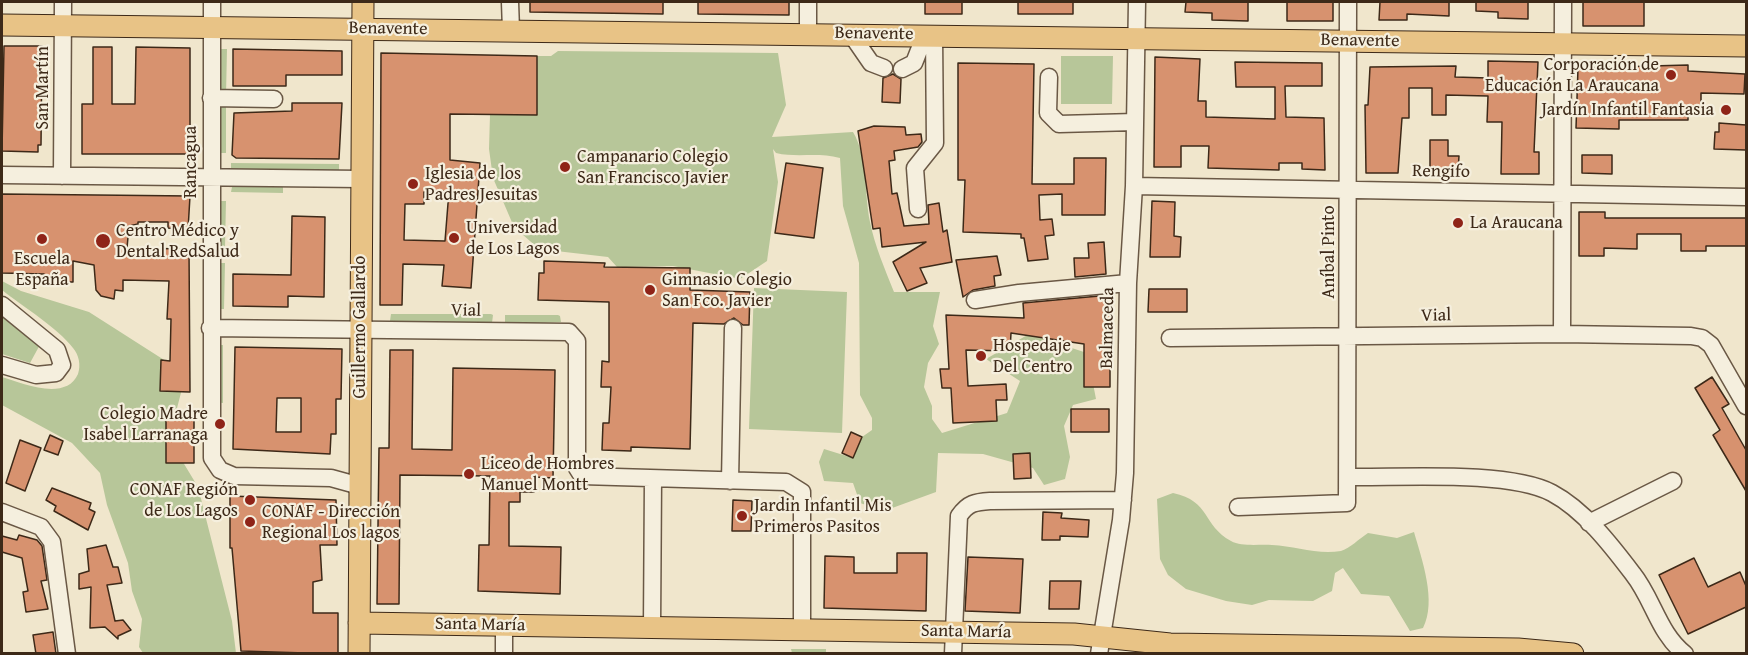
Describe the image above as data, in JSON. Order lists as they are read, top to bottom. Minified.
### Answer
{"streets":{"main road":["Benavente","Guillermo Gallardo","Santa María"],"street":["San Martín","Rancagua","Rengifo","Aníbal Pinto","Vial","Balmaceda"]},"crossings":[["Benavente","San Martín"],["Benavente","Rancagua"],["Benavente","Aníbal Pinto"],["Benavente","Guillermo Gallardo"],["Benavente","Balmaceda"],["Rancagua","Vial"],["Rancagua","Guillermo Gallardo"],["Rengifo","Aníbal Pinto"],["Rengifo","Balmaceda"],["Aníbal Pinto","Vial"],["Vial","Guillermo Gallardo"],["Guillermo Gallardo","Santa María"],["Balmaceda","Santa María"]],"places":["Corporación de Educación La Araucana","Jardín Infantil Fantasia","Campanario Colegio San Francisco Javier","Iglesia de los Padres Jesuitas","La Araucana","Universidad de Los Lagos","Escuela España","Centro Médico y Dental RedSalud","Gimnasio Colegio San Fco. Javier","Hospedaje Del Centro","Colegio Madre Isabel Larranaga","Liceo de Hombres Manuel Montt","CONAF Región de Los Lagos","Jardin Infantil Mis Primeros Pasitos","CONAF - Dirección Regional Los lagos"]}
